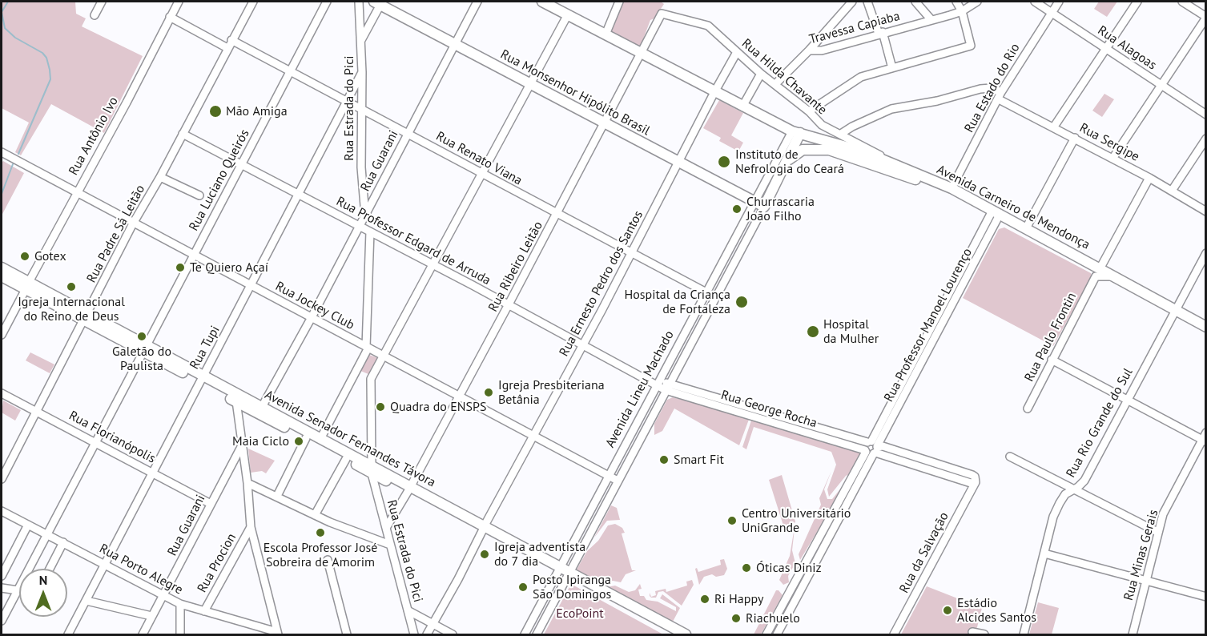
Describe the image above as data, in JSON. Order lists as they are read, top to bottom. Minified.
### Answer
{"streets":{"main road":["Rua Monsenhor Hipólito Brasil","Avenida Carneiro de Mendonça","Avenida Lineu Machado","Avenida Senador Fernandes Távora"],"street":["Travessa Capiaba","Rua Alagoas","Rua Hilda Chavante","Rua Estado do Rio","Rua Estrada do Pici","Rua Antônio Ivo","Rua Sergipe","Rua Renato Viana","Rua Guarani","Rua Luciano Queirós","Rua Padre Sá Leitão","Rua Professor Edgard de Arruda","Rua Ribeiro Leitão","Rua Ernesto Pedro dos Santos","Rua Jockey Club","Rua Professor Manoel Lourenço","Rua Paulo Frontin","Rua Tupi","Rua George Rocha","Rua Rio Grande do Sul","Rua Florianópolis","Rua da Salvação","Rua Minas Gerais","Rua Procion","Rua Porto Alegre"]},"crossings":[["Travessa Capiaba","Rua Hilda Chavante"],["Rua Alagoas","Rua Estado do Rio"],["Rua Hilda Chavante","Rua Sergipe"],["Rua Hilda Chavante","Avenida Carneiro de Mendonça"],["Rua Hilda Chavante","Rua Ribeiro Leitão"],["Rua Hilda Chavante","Rua Ernesto Pedro dos Santos"],["Rua Estado do Rio","Rua Sergipe"],["Rua Estado do Rio","Avenida Carneiro de Mendonça"],["Rua Monsenhor Hipólito Brasil","Rua Estrada do Pici"],["Rua Monsenhor Hipólito Brasil","Rua Guarani"],["Rua Monsenhor Hipólito Brasil","Rua Ribeiro Leitão"],["Rua Monsenhor Hipólito Brasil","Rua Ernesto Pedro dos Santos"],["Rua Monsenhor Hipólito Brasil","Avenida Lineu Machado"],["Rua Estrada do Pici","Rua Renato Viana"],["Rua Estrada do Pici","Rua Guarani"],["Rua Estrada do Pici","Avenida Carneiro de Mendonça"],["Rua Estrada do Pici","Rua Professor Edgard de Arruda"],["Rua Estrada do Pici","Rua Ribeiro Leitão"],["Rua Estrada do Pici","Rua Jockey Club"],["Rua Estrada do Pici","Rua Tupi"],["Rua Estrada do Pici","Avenida Senador Fernandes Távora"],["Rua Antônio Ivo","Rua Jockey Club"],["Rua Antônio Ivo","Avenida Senador Fernandes Távora"],["Rua Sergipe","Rua Paulo Frontin"],["Rua Renato Viana","Rua Guarani"],["Rua Renato Viana","Rua Luciano Queirós"],["Rua Renato Viana","Rua Padre Sá Leitão"],["Rua Renato Viana","Rua Ribeiro Leitão"],["Rua Renato Viana","Rua Ernesto Pedro dos Santos"],["Rua Renato Viana","Rua Tupi"],["Rua Renato Viana","Avenida Lineu Machado"],["Rua Guarani","Rua Professor Edgard de Arruda"],["Rua Guarani","Rua Jockey Club"],["Rua Guarani","Rua Florianópolis"],["Rua Guarani","Avenida Senador Fernandes Távora"],["Rua Guarani","Rua Porto Alegre"],["Rua Luciano Queirós","Rua Professor Edgard de Arruda"],["Rua Luciano Queirós","Rua Jockey Club"],["Rua Luciano Queirós","Rua Florianópolis"],["Rua Luciano Queirós","Avenida Senador Fernandes Távora"],["Rua Luciano Queirós","Rua Porto Alegre"],["Avenida Carneiro de Mendonça","Rua Ribeiro Leitão"],["Avenida Carneiro de Mendonça","Rua Ernesto Pedro dos Santos"],["Avenida Carneiro de Mendonça","Rua Professor Manoel Lourenço"],["Avenida Carneiro de Mendonça","Rua Paulo Frontin"],["Avenida Carneiro de Mendonça","Avenida Lineu Machado"],["Avenida Carneiro de Mendonça","Rua Rio Grande do Sul"],["Rua Padre Sá Leitão","Rua Professor Edgard de Arruda"],["Rua Padre Sá Leitão","Rua Jockey Club"],["Rua Padre Sá Leitão","Rua Florianópolis"],["Rua Padre Sá Leitão","Avenida Senador Fernandes Távora"],["Rua Professor Edgard de Arruda","Rua Ribeiro Leitão"],["Rua Professor Edgard de Arruda","Rua Ernesto Pedro dos Santos"],["Rua Professor Edgard de Arruda","Rua Tupi"],["Rua Professor Edgard de Arruda","Avenida Lineu Machado"],["Rua Professor Edgard de Arruda","Rua George Rocha"],["Rua Ribeiro Leitão","Rua Jockey Club"],["Rua Ribeiro Leitão","Avenida Senador Fernandes Távora"],["Rua Ernesto Pedro dos Santos","Rua Jockey Club"],["Rua Ernesto Pedro dos Santos","Avenida Senador Fernandes Távora"],["Rua Jockey Club","Rua Tupi"],["Rua Jockey Club","Avenida Lineu Machado"],["Rua Professor Manoel Lourenço","Rua George Rocha"],["Rua Tupi","Rua Florianópolis"],["Rua Tupi","Avenida Senador Fernandes Távora"],["Rua Tupi","Rua Porto Alegre"],["Avenida Lineu Machado","Rua George Rocha"],["Avenida Lineu Machado","Avenida Senador Fernandes Távora"],["Rua George Rocha","Rua da Salvação"],["Rua Procion","Rua Porto Alegre"]],"parks":["EcoPoint"],"places":["Mão Amiga","Instituto de Nefrologia do Ceará","Churrascaria João Filho","Gotex","Te Quiero Açaí","Igreja Internacional do Reino de Deus","Hospital da Criança de Fortaleza","Hospital da Mulher","Galetão do Paulista","Igreja Presbiteriana Betânia","Quadra do ENSPS","Maia Ciclo","Smart Fit","Centro Universitário UniGrande","Escola Professor José Sobreira de Amorim","Igreja adventista do 7 dia","Óticas Diniz","Posto Ipiranga São Domingos","Ri Happy","Estádio Alcides Santos","Riachuelo"],"north":"top"}
